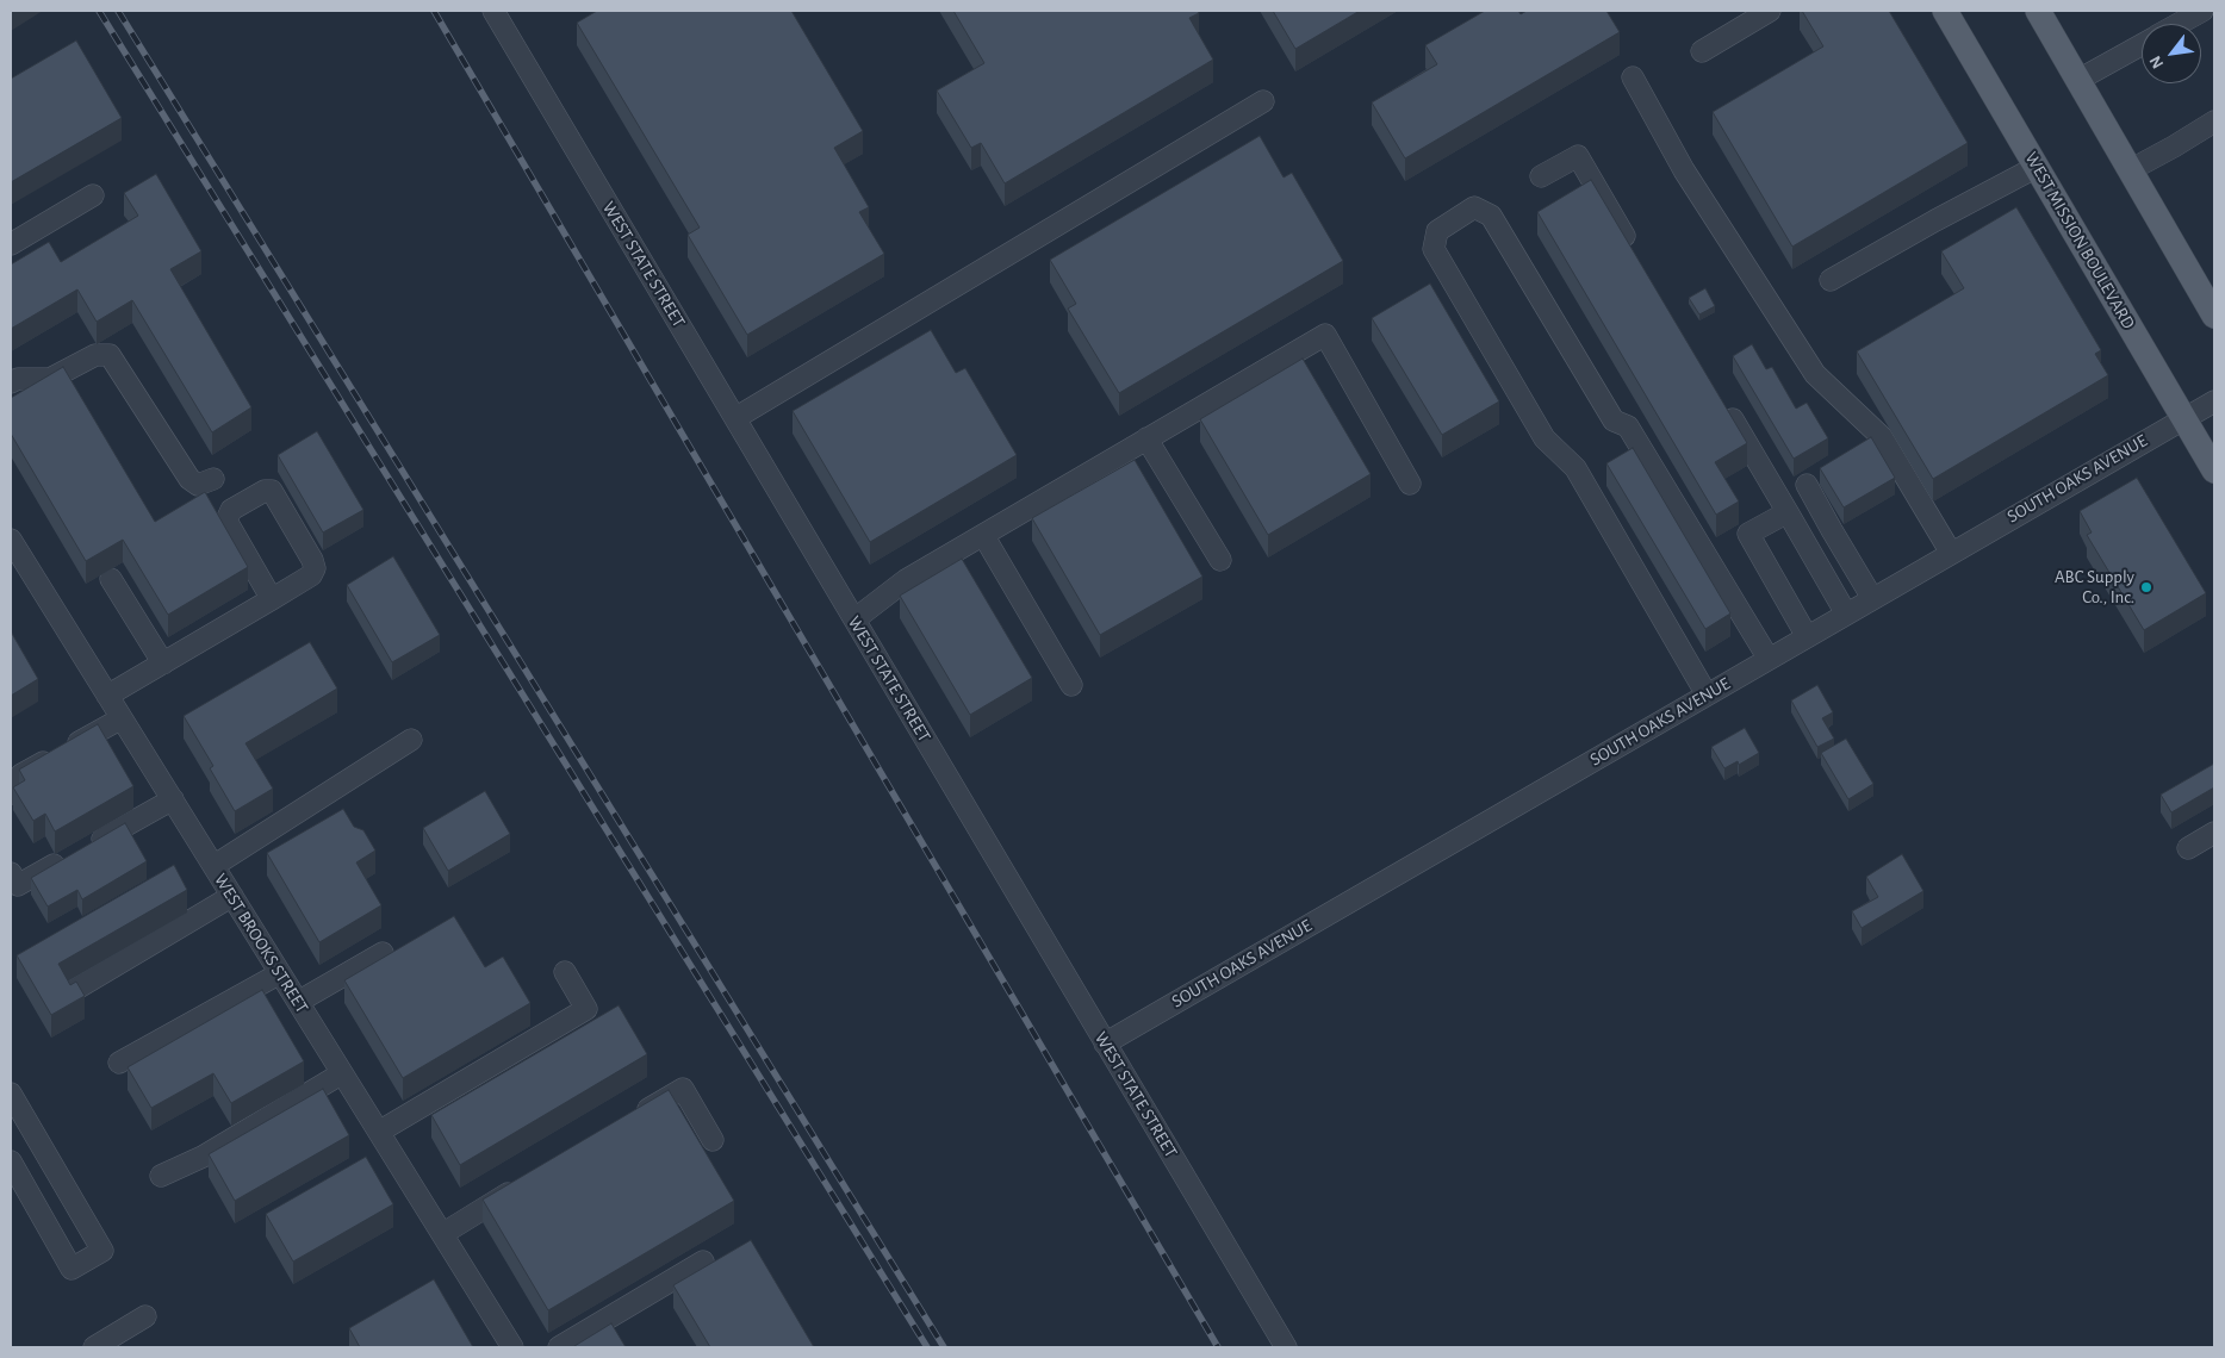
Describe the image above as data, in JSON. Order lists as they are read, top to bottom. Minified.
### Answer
{"streets":{"main road":["WEST MISSION BOULEVARD"],"street":["WEST STATE STREET","SOUTH OAKS AVENUE","WEST BROOKS STREET"]},"crossings":[["WEST MISSION BOULEVARD","SOUTH OAKS AVENUE"],["WEST STATE STREET","SOUTH OAKS AVENUE"]],"places":["ABC Supply Co., Inc."],"north":"bottom left"}
